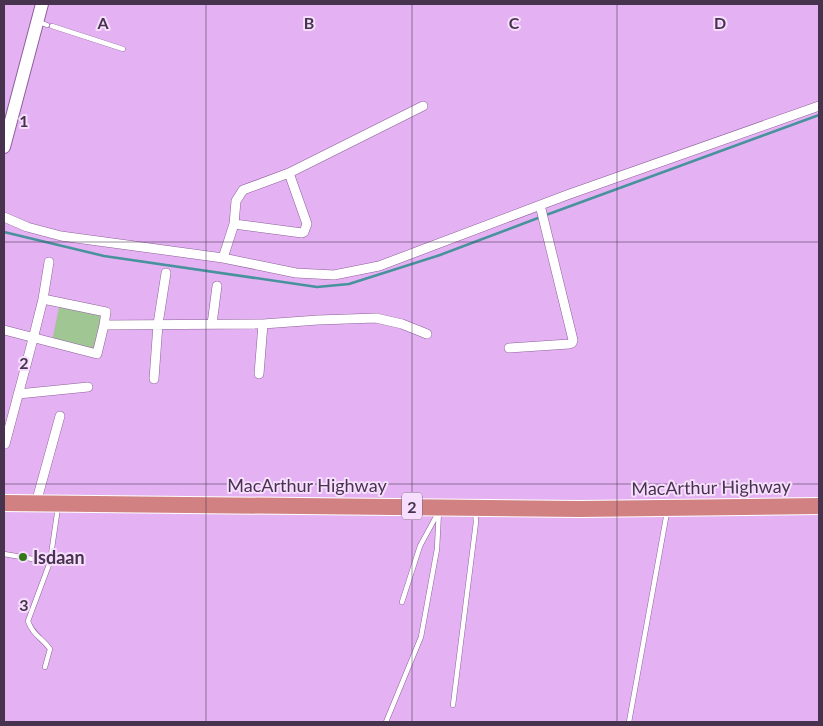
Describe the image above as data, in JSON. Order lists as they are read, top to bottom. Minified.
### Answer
{"streets":{"highway":["MacArthur Highway","2"]},"places":["Isdaan"],"grid":{"columns":["A","B","C","D"],"rows":["1","2","3"]}}
